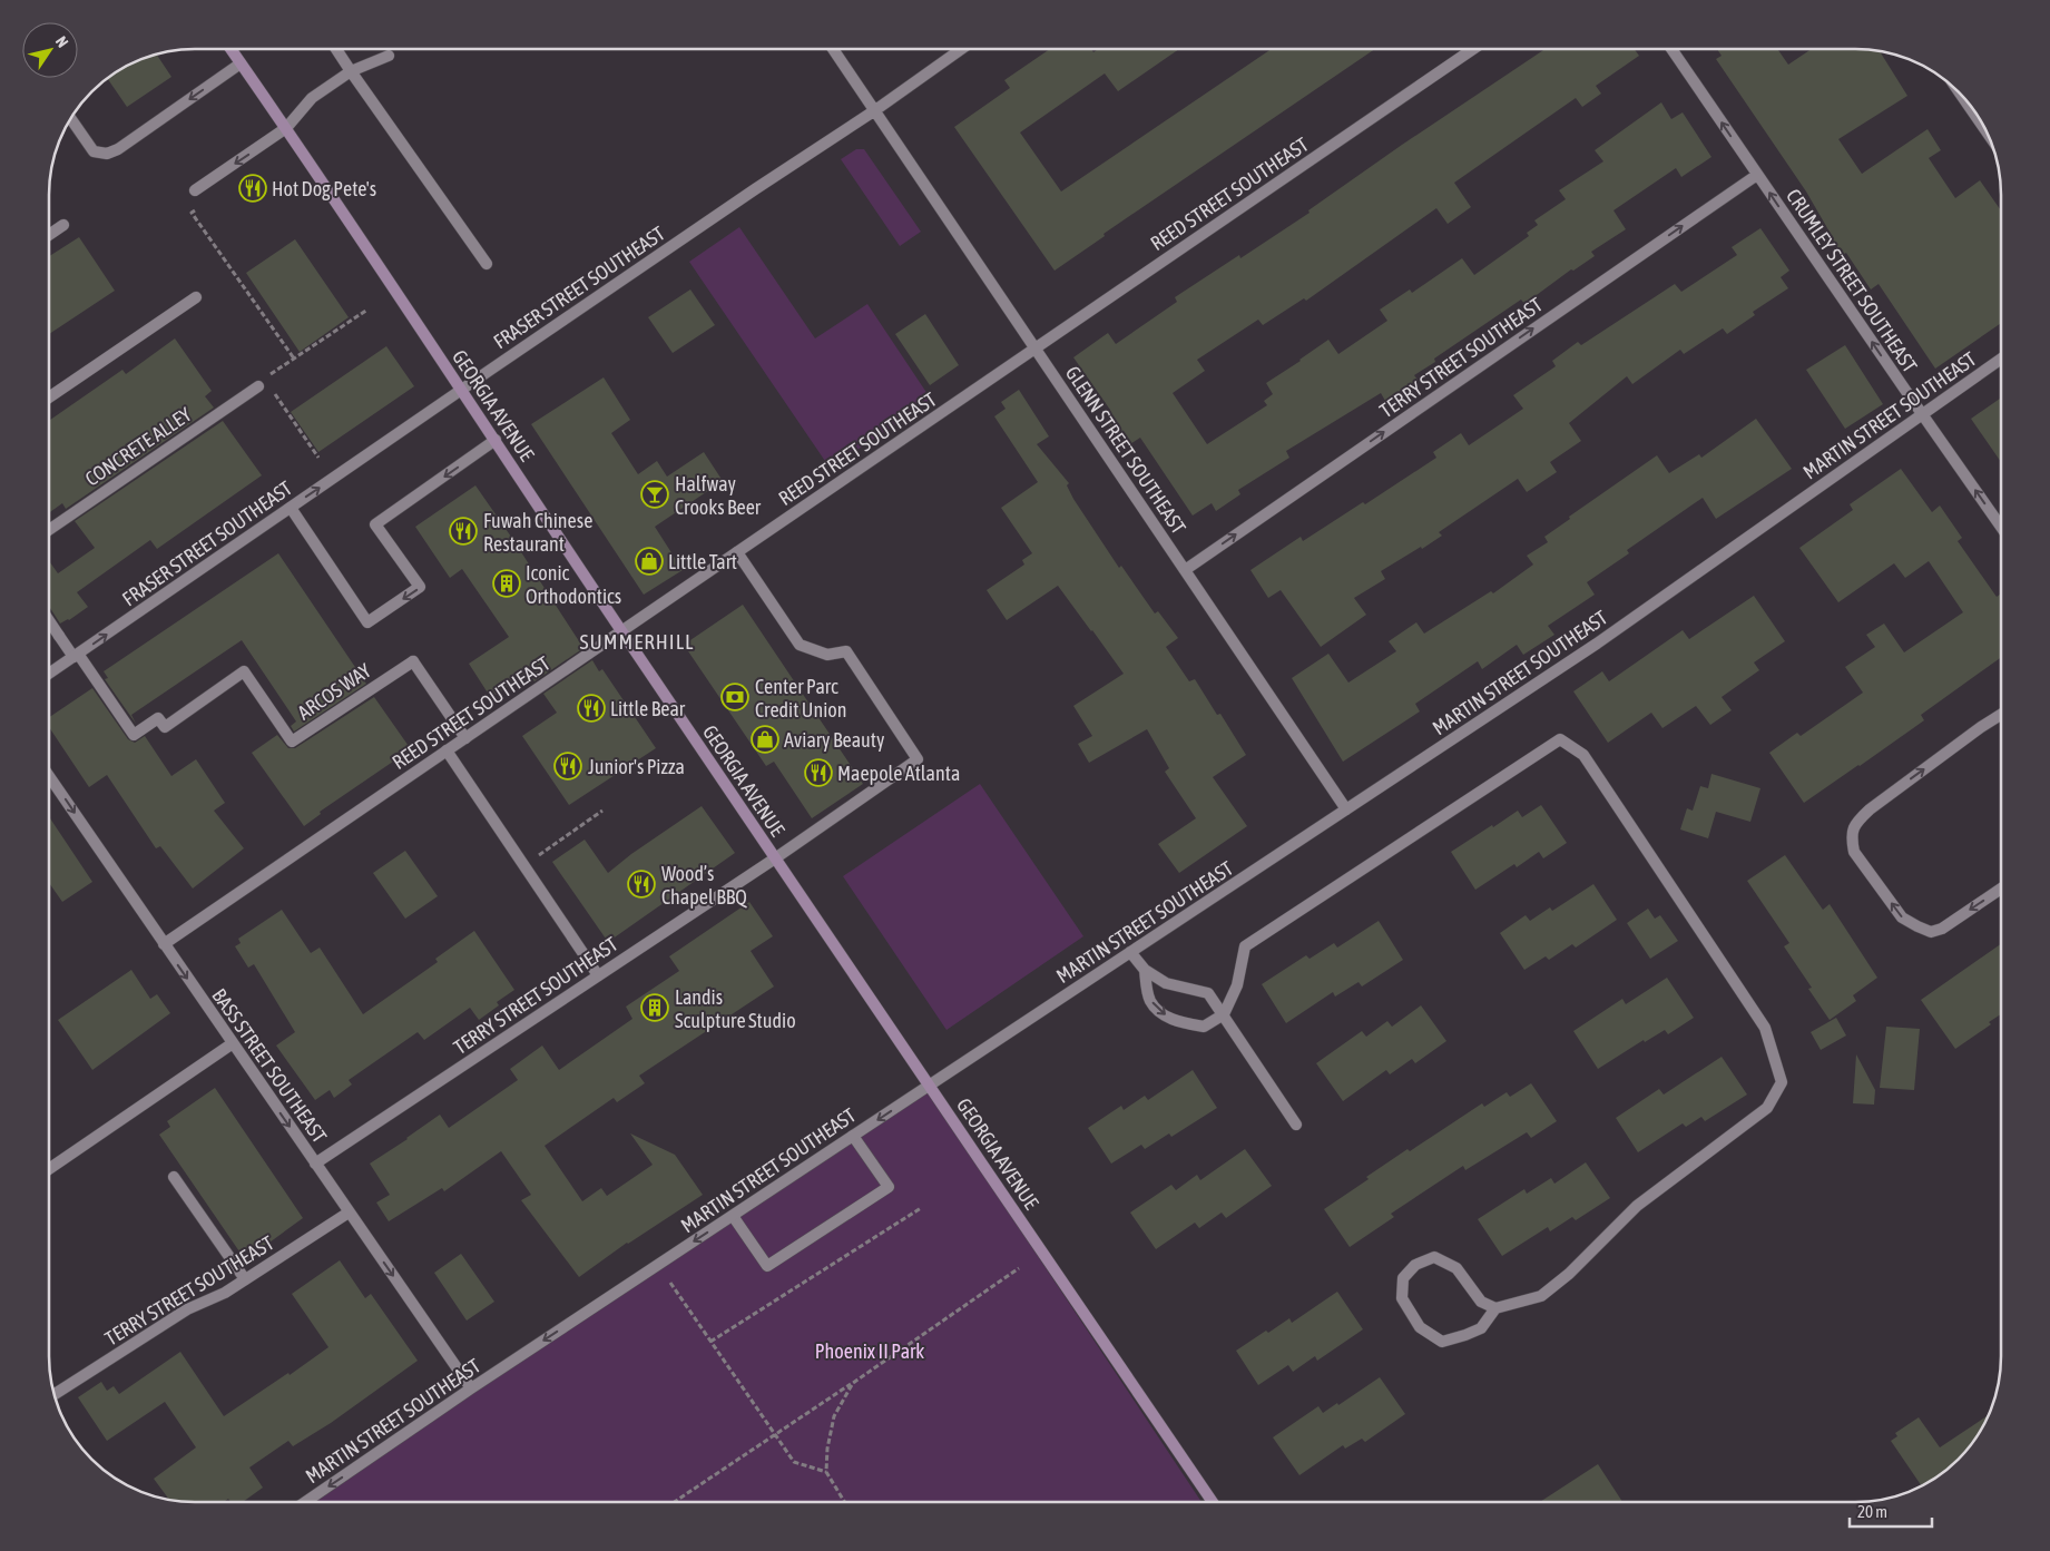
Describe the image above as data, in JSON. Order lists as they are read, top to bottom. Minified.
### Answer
{"streets":{"main road":["GEORGIA AVENUE"],"street":["REED STREET SOUTHEAST","CRUMLEY STREET SOUTHEAST","FRASER STREET SOUTHEAST","TERRY STREET SOUTHEAST","MARTIN STREET SOUTHEAST","CONCRETE ALLEY","GLENN STREET SOUTHEAST","ARCOS WAY","BASS STREET SOUTHEAST"]},"crossings":[["REED STREET SOUTHEAST","TERRY STREET SOUTHEAST"],["REED STREET SOUTHEAST","GEORGIA AVENUE"],["REED STREET SOUTHEAST","GLENN STREET SOUTHEAST"],["REED STREET SOUTHEAST","ARCOS WAY"],["REED STREET SOUTHEAST","BASS STREET SOUTHEAST"],["CRUMLEY STREET SOUTHEAST","TERRY STREET SOUTHEAST"],["CRUMLEY STREET SOUTHEAST","MARTIN STREET SOUTHEAST"],["FRASER STREET SOUTHEAST","GEORGIA AVENUE"],["FRASER STREET SOUTHEAST","GLENN STREET SOUTHEAST"],["FRASER STREET SOUTHEAST","ARCOS WAY"],["TERRY STREET SOUTHEAST","GEORGIA AVENUE"],["TERRY STREET SOUTHEAST","GLENN STREET SOUTHEAST"],["TERRY STREET SOUTHEAST","BASS STREET SOUTHEAST"],["GEORGIA AVENUE","MARTIN STREET SOUTHEAST"],["MARTIN STREET SOUTHEAST","GLENN STREET SOUTHEAST"],["MARTIN STREET SOUTHEAST","BASS STREET SOUTHEAST"]],"one_way":["CRUMLEY STREET SOUTHEAST","FRASER STREET SOUTHEAST","BASS STREET SOUTHEAST"],"districts":["SUMMERHILL"],"parks":["Phoenix II Park"],"places":{"restaurant":["Hot Dog Pete's","Fuwah Chinese Restaurant","Little Bear","Junior's Pizza","Maepole Atlanta","Wood’s Chapel BBQ"],"bar":["Halfway Crooks Beer"],"shop":["Little Tart","Aviary Beauty"],"building":["Iconic Orthodontics","Landis Sculpture Studio"],"bank":["Center Parc Credit Union"]},"scale_bar":"20 m","north":"top right"}
